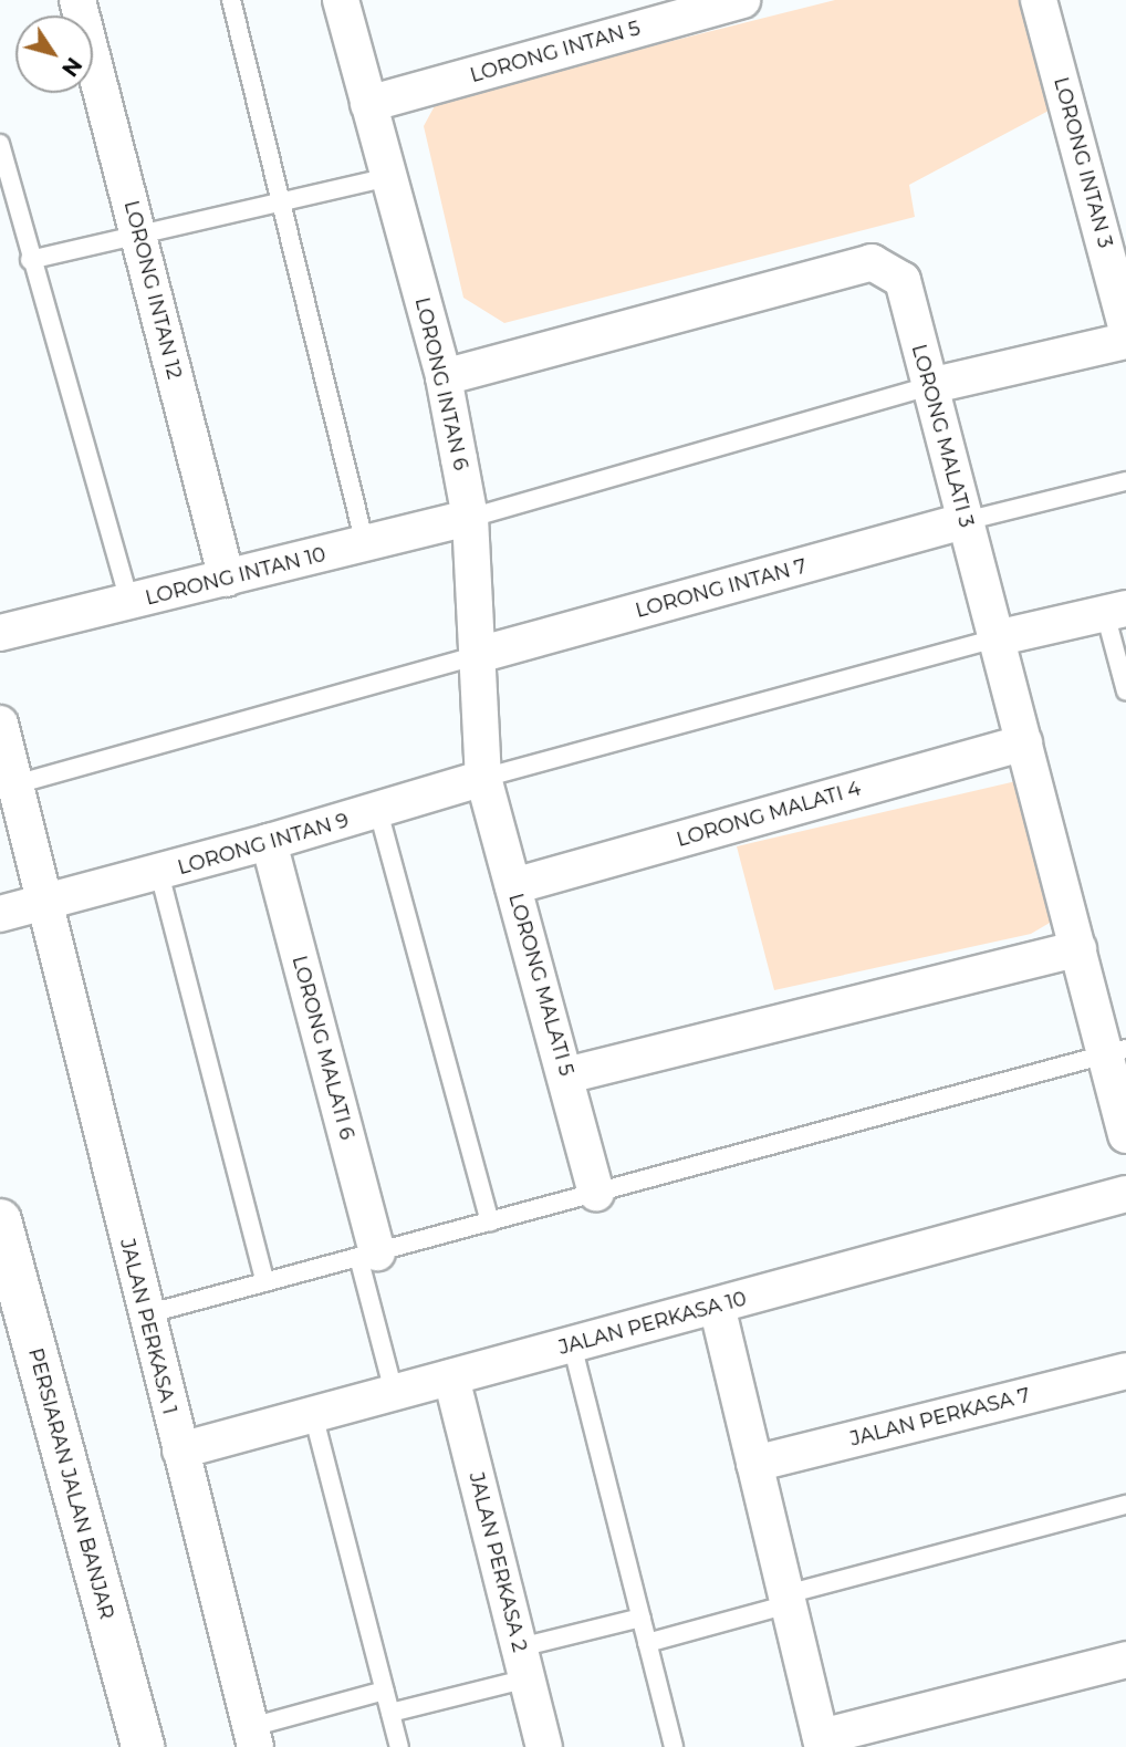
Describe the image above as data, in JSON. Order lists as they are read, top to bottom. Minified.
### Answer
{"streets":{"street":["LORONG INTAN 5","LORONG INTAN 3","LORONG INTAN 12","LORONG INTAN 6","LORONG MALATI 3","LORONG INTAN 10","LORONG INTAN 7","LORONG MALATI 4","LORONG INTAN 9","LORONG MALATI 5","LORONG MALATI 6","JALAN PERKASA 10","JALAN PERKASA 1","JALAN PERKASA 7","PERSIARAN JALAN BANJAR","JALAN PERKASA 2"]},"crossings":[["LORONG INTAN 5","LORONG INTAN 6"],["LORONG INTAN 12","LORONG INTAN 10"],["LORONG INTAN 6","LORONG MALATI 3"],["LORONG INTAN 6","LORONG INTAN 10"],["LORONG INTAN 6","LORONG INTAN 7"],["LORONG INTAN 6","LORONG INTAN 9"],["LORONG INTAN 6","LORONG MALATI 5"],["LORONG MALATI 3","LORONG INTAN 7"],["LORONG MALATI 3","LORONG MALATI 4"],["LORONG MALATI 4","LORONG MALATI 5"],["LORONG INTAN 9","LORONG MALATI 5"],["LORONG INTAN 9","LORONG MALATI 6"],["LORONG INTAN 9","JALAN PERKASA 1"],["JALAN PERKASA 10","JALAN PERKASA 1"],["JALAN PERKASA 10","JALAN PERKASA 2"]],"north":"bottom right"}
